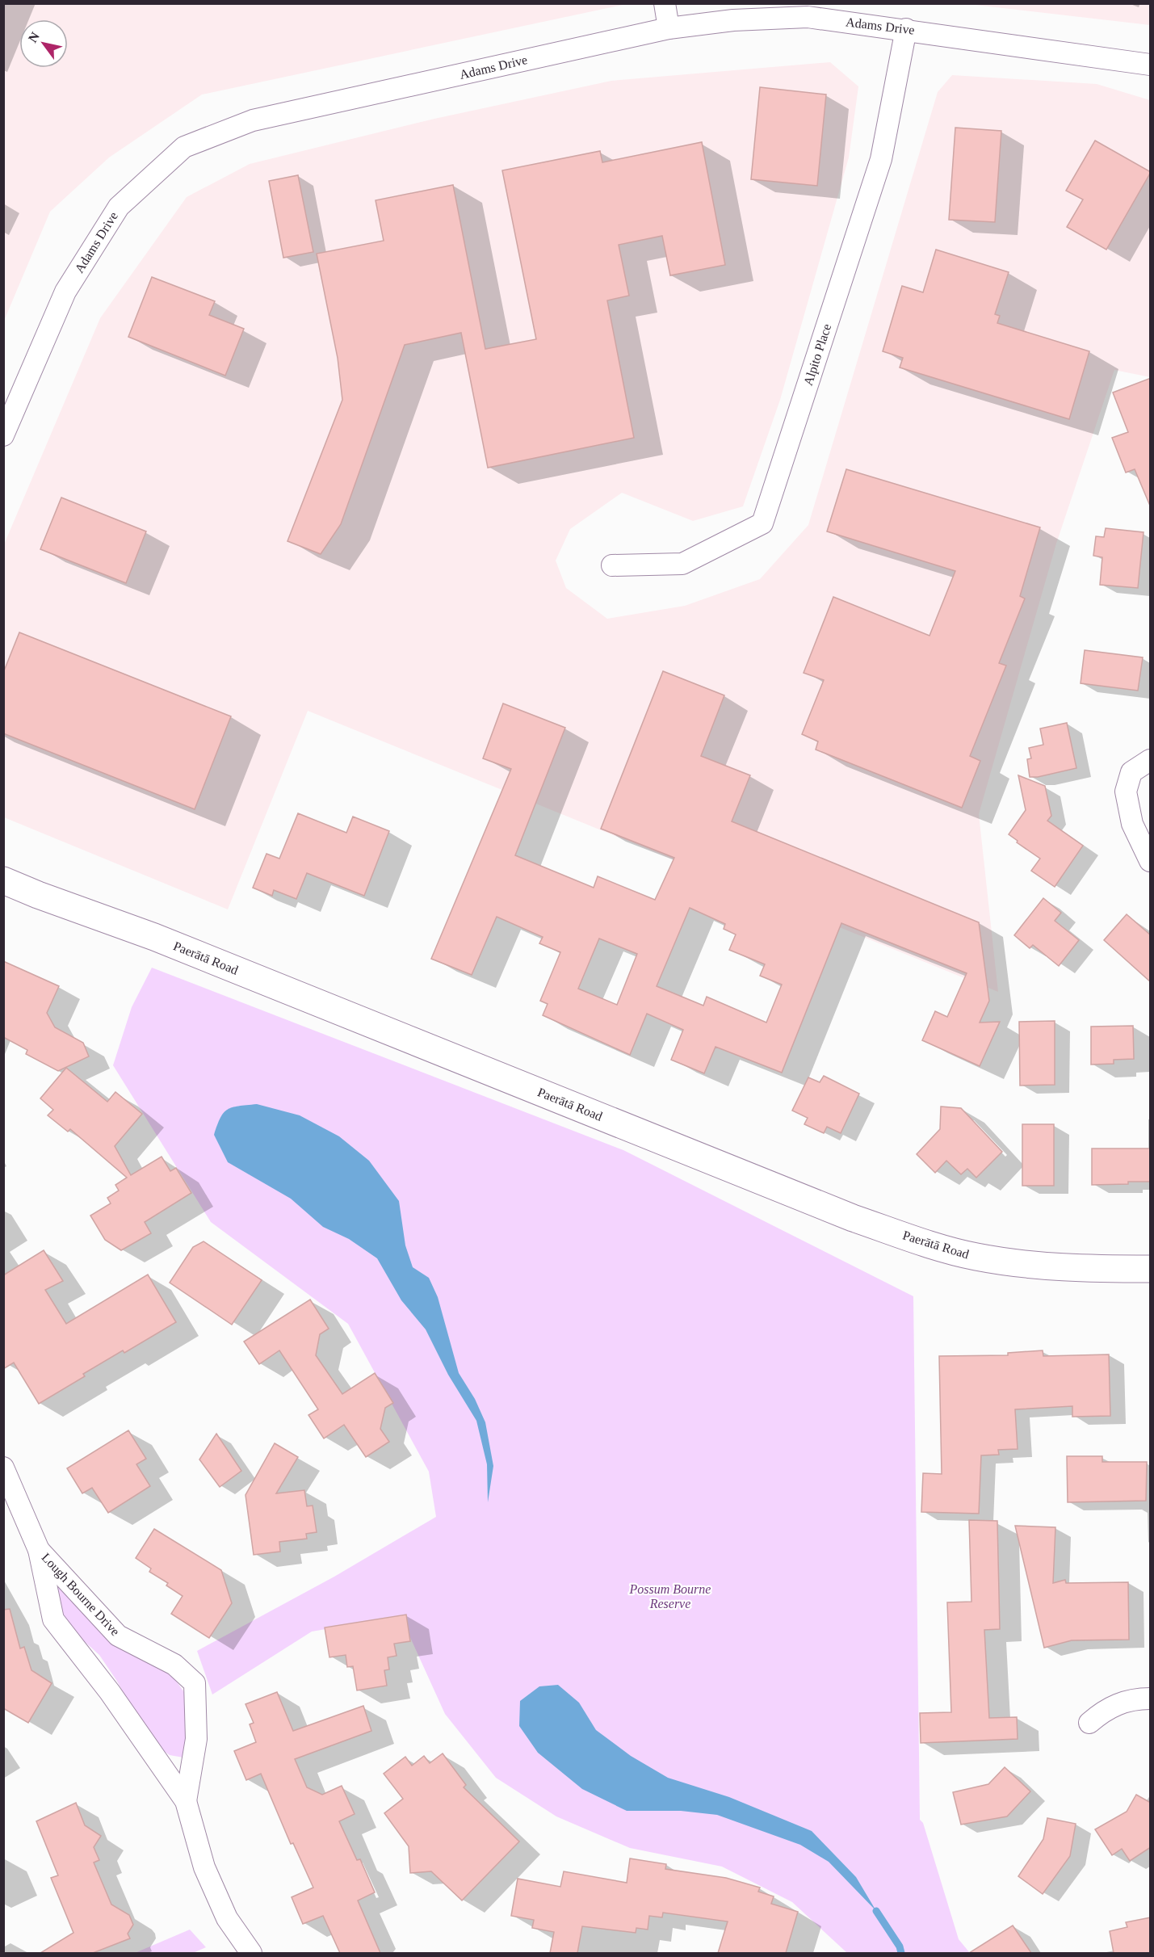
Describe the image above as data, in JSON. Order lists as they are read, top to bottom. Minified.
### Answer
{"streets":{"main road":["Paerātā Road"],"street":["Adams Drive","Alpito Place","Lough Bourne Drive"]},"crossings":[["Adams Drive","Alpito Place"]],"parks":["Possum Bourne Reserve"],"north":"top left"}
